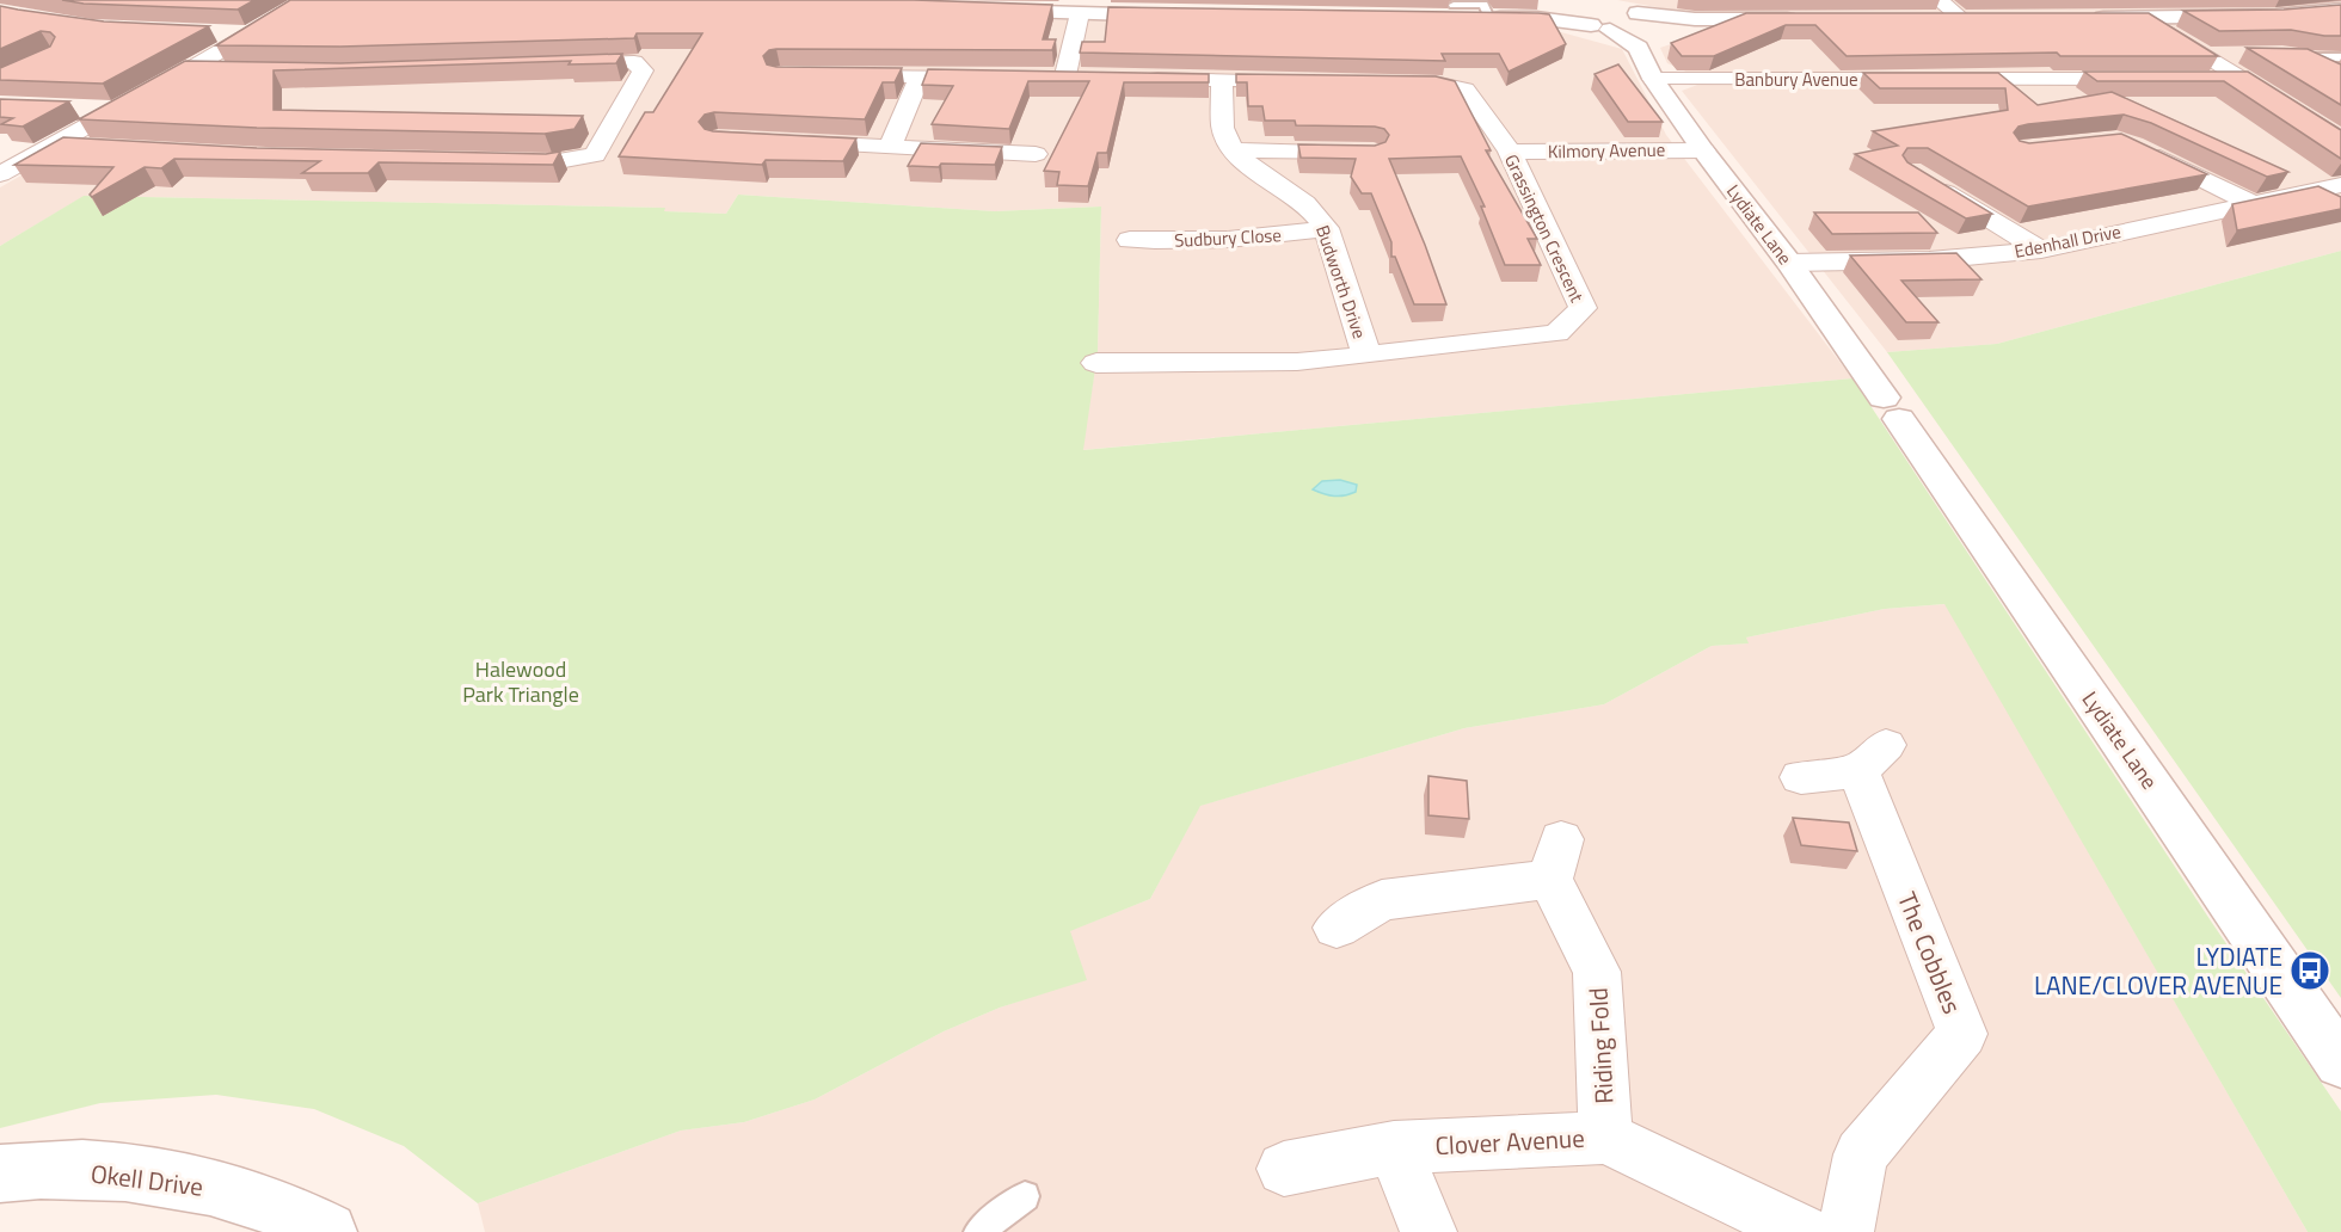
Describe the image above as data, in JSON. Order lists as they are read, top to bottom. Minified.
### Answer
{"streets":{"street":["Banbury Avenue","Kilmory Avenue","Lydiate Lane","Grassington Crescent","Sudbury Close","Edenhall Drive","Budworth Drive","The Cobbles","Riding Fold","Clover Avenue","Okell Drive"]},"crossings":[["Banbury Avenue","Lydiate Lane"],["Kilmory Avenue","Lydiate Lane"],["Kilmory Avenue","Grassington Crescent"],["Lydiate Lane","Edenhall Drive"],["Grassington Crescent","Budworth Drive"],["Sudbury Close","Budworth Drive"],["Riding Fold","Clover Avenue"]],"parks":["Halewood Park Triangle"],"places":{"bus stop":["LYDIATE LANE/CLOVER AVENUE"]}}
